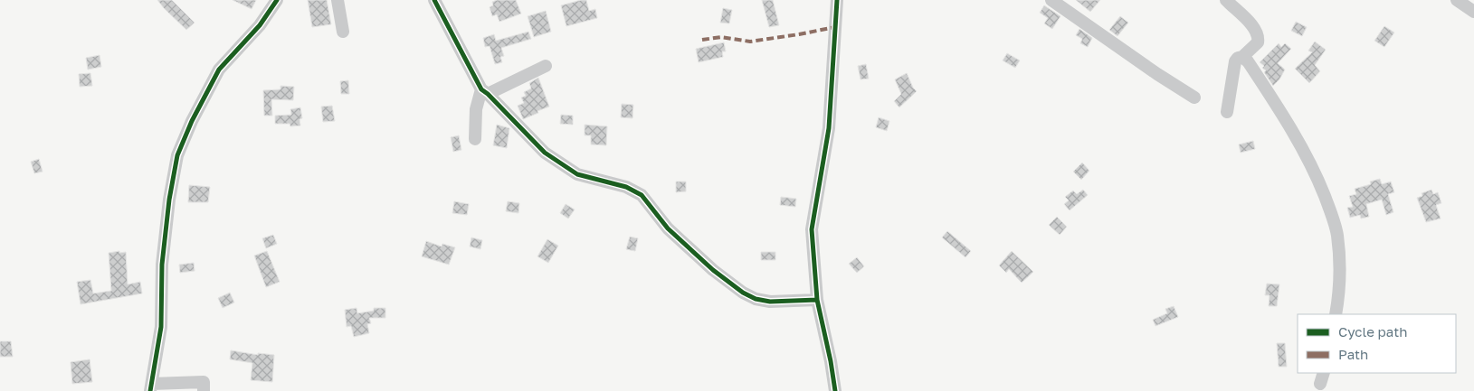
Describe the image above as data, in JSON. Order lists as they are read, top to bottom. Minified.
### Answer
{"legend":["Cycle path","Path"]}
